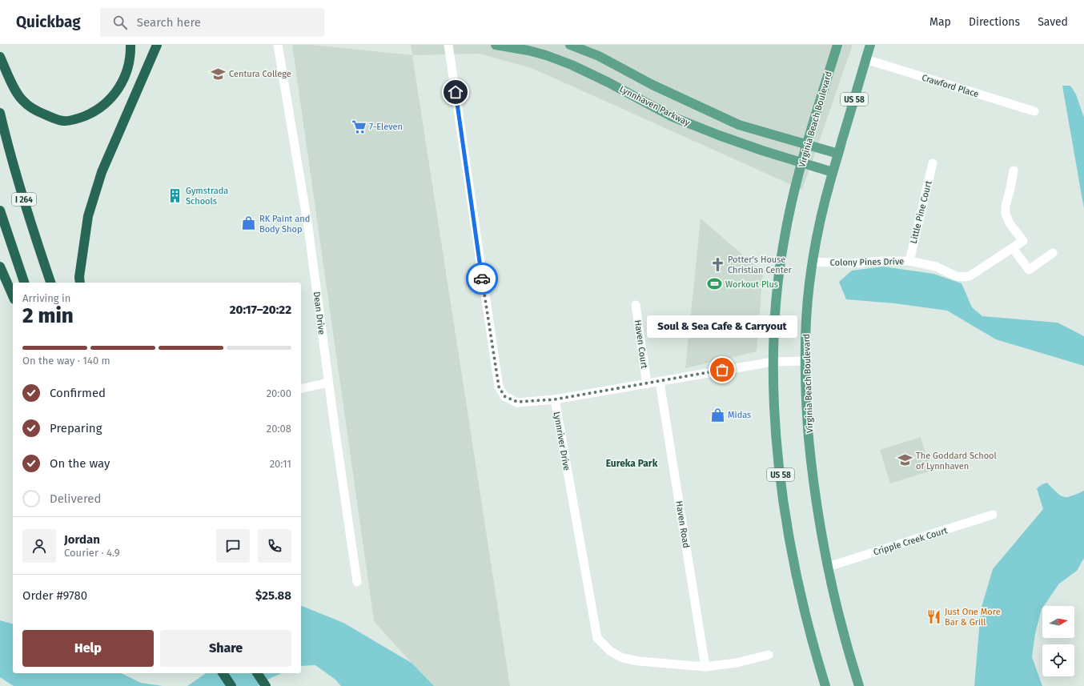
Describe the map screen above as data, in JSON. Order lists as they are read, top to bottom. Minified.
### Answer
{"streets":{"highway":["I 264"],"main road":["US 58","Lynnhaven Parkway","Virginia Beach Boulevard"],"street":["Crawford Place","Little Pine Court","Colony Pines Drive","Dean Drive","Haven Court","Lynnriver Drive","Haven Road","Cripple Creek Court"]},"crossings":[["Crawford Place","Virginia Beach Boulevard"],["Lynnhaven Parkway","Virginia Beach Boulevard"],["Virginia Beach Boulevard","Colony Pines Drive"],["Virginia Beach Boulevard","Cripple Creek Court"],["Little Pine Court","Colony Pines Drive"],["Lynnriver Drive","Haven Road"]],"districts":["Eureka Park"],"places":{"school or university":["Centura College","The Goddard School of Lynnhaven"],"supermarket":["7-Eleven"],"building":["Gymstrada Schools"],"shop":["RK Paint and Body Shop","Midas"],"church":["Potter's House Christian Center"],"sports":["Workout Plus"],"other":["Soul & Sea Cafe & Carryout"],"restaurant":["Just One More Bar & Grill"]},"north":"right","page":{"header":"Quickbag","search":"Search here","nav":["Map","Directions","Saved"],"heading":["2 min","Arriving in","20:17–20:22"],"panel":["Jordan","Courier · 4.9","Order #9780","$25.88"],"bubble":"Soul & Sea Cafe & Carryout","bar":"On the way · 140 m","list":[["Confirmed","20:00"],["Preparing","20:08"],["On the way","20:11"],"Delivered"],"buttons":["Help","Share"]}}
